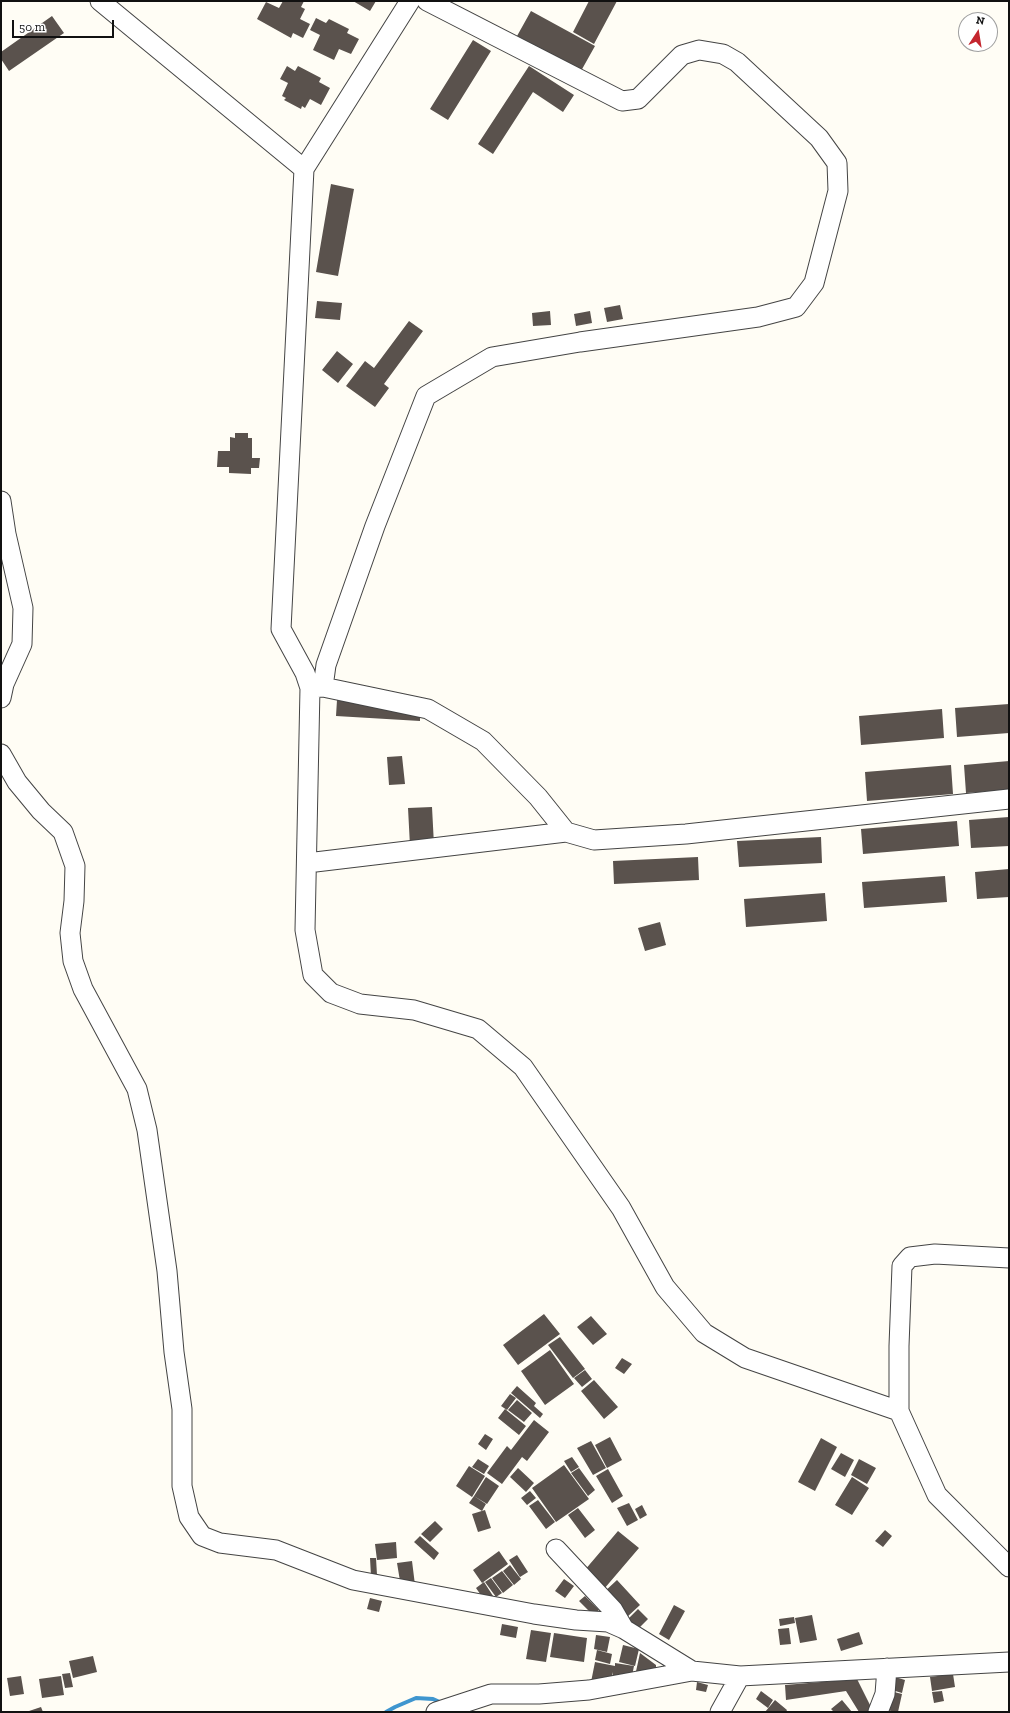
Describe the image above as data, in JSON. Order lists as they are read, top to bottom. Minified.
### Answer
{"scale_bar":"50 m","north":"top"}
